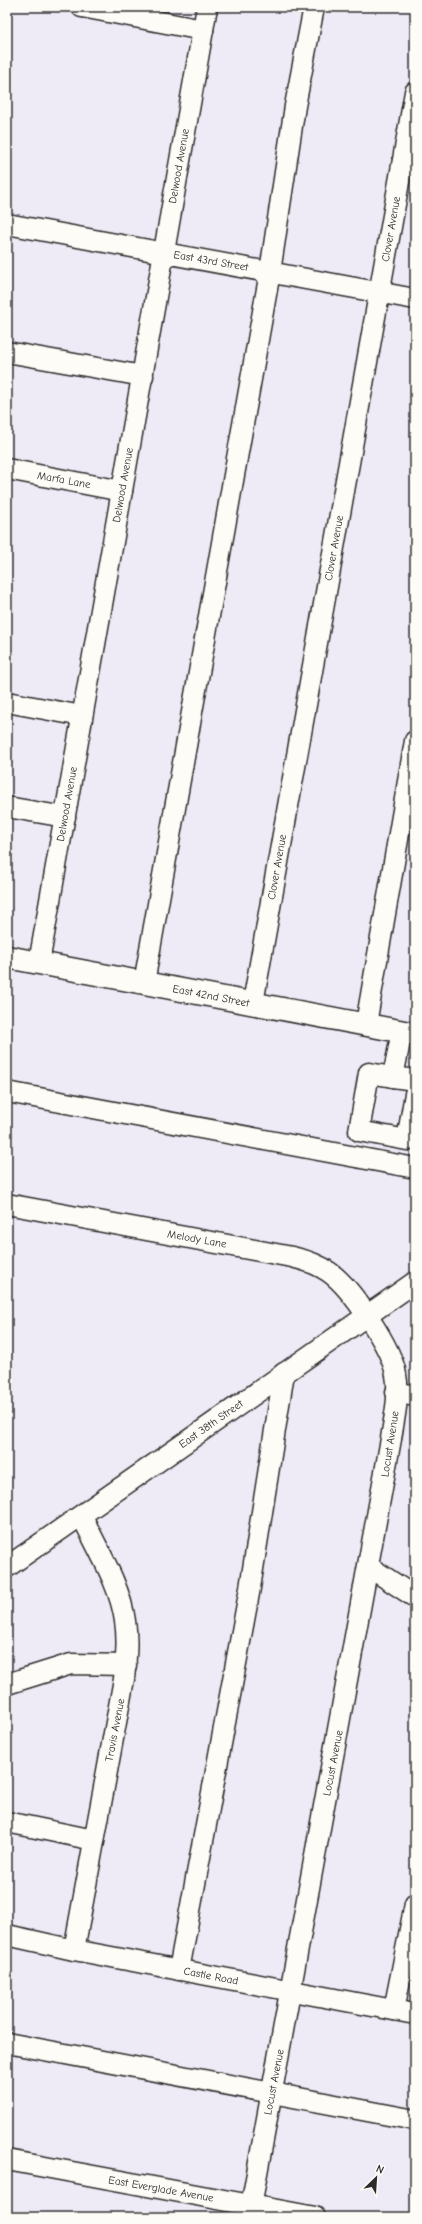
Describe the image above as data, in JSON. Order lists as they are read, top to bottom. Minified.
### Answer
{"streets":{"highway":["East 42nd Street"],"street":["Delwood Avenue","Clover Avenue","East 43rd Street","Marfa Lane","Melody Lane","East 38th Street","Locust Avenue","Travis Avenue","Castle Road","East Everglade Avenue"]},"crossings":[["Delwood Avenue","East 43rd Street"],["Delwood Avenue","Marfa Lane"],["Delwood Avenue","East 42nd Street"],["Clover Avenue","East 43rd Street"],["Clover Avenue","East 42nd Street"],["Melody Lane","East 38th Street"],["Melody Lane","Locust Avenue"],["East 38th Street","Locust Avenue"],["East 38th Street","Travis Avenue"],["Locust Avenue","Castle Road"],["Locust Avenue","East Everglade Avenue"],["Travis Avenue","Castle Road"]],"north":"top right"}
